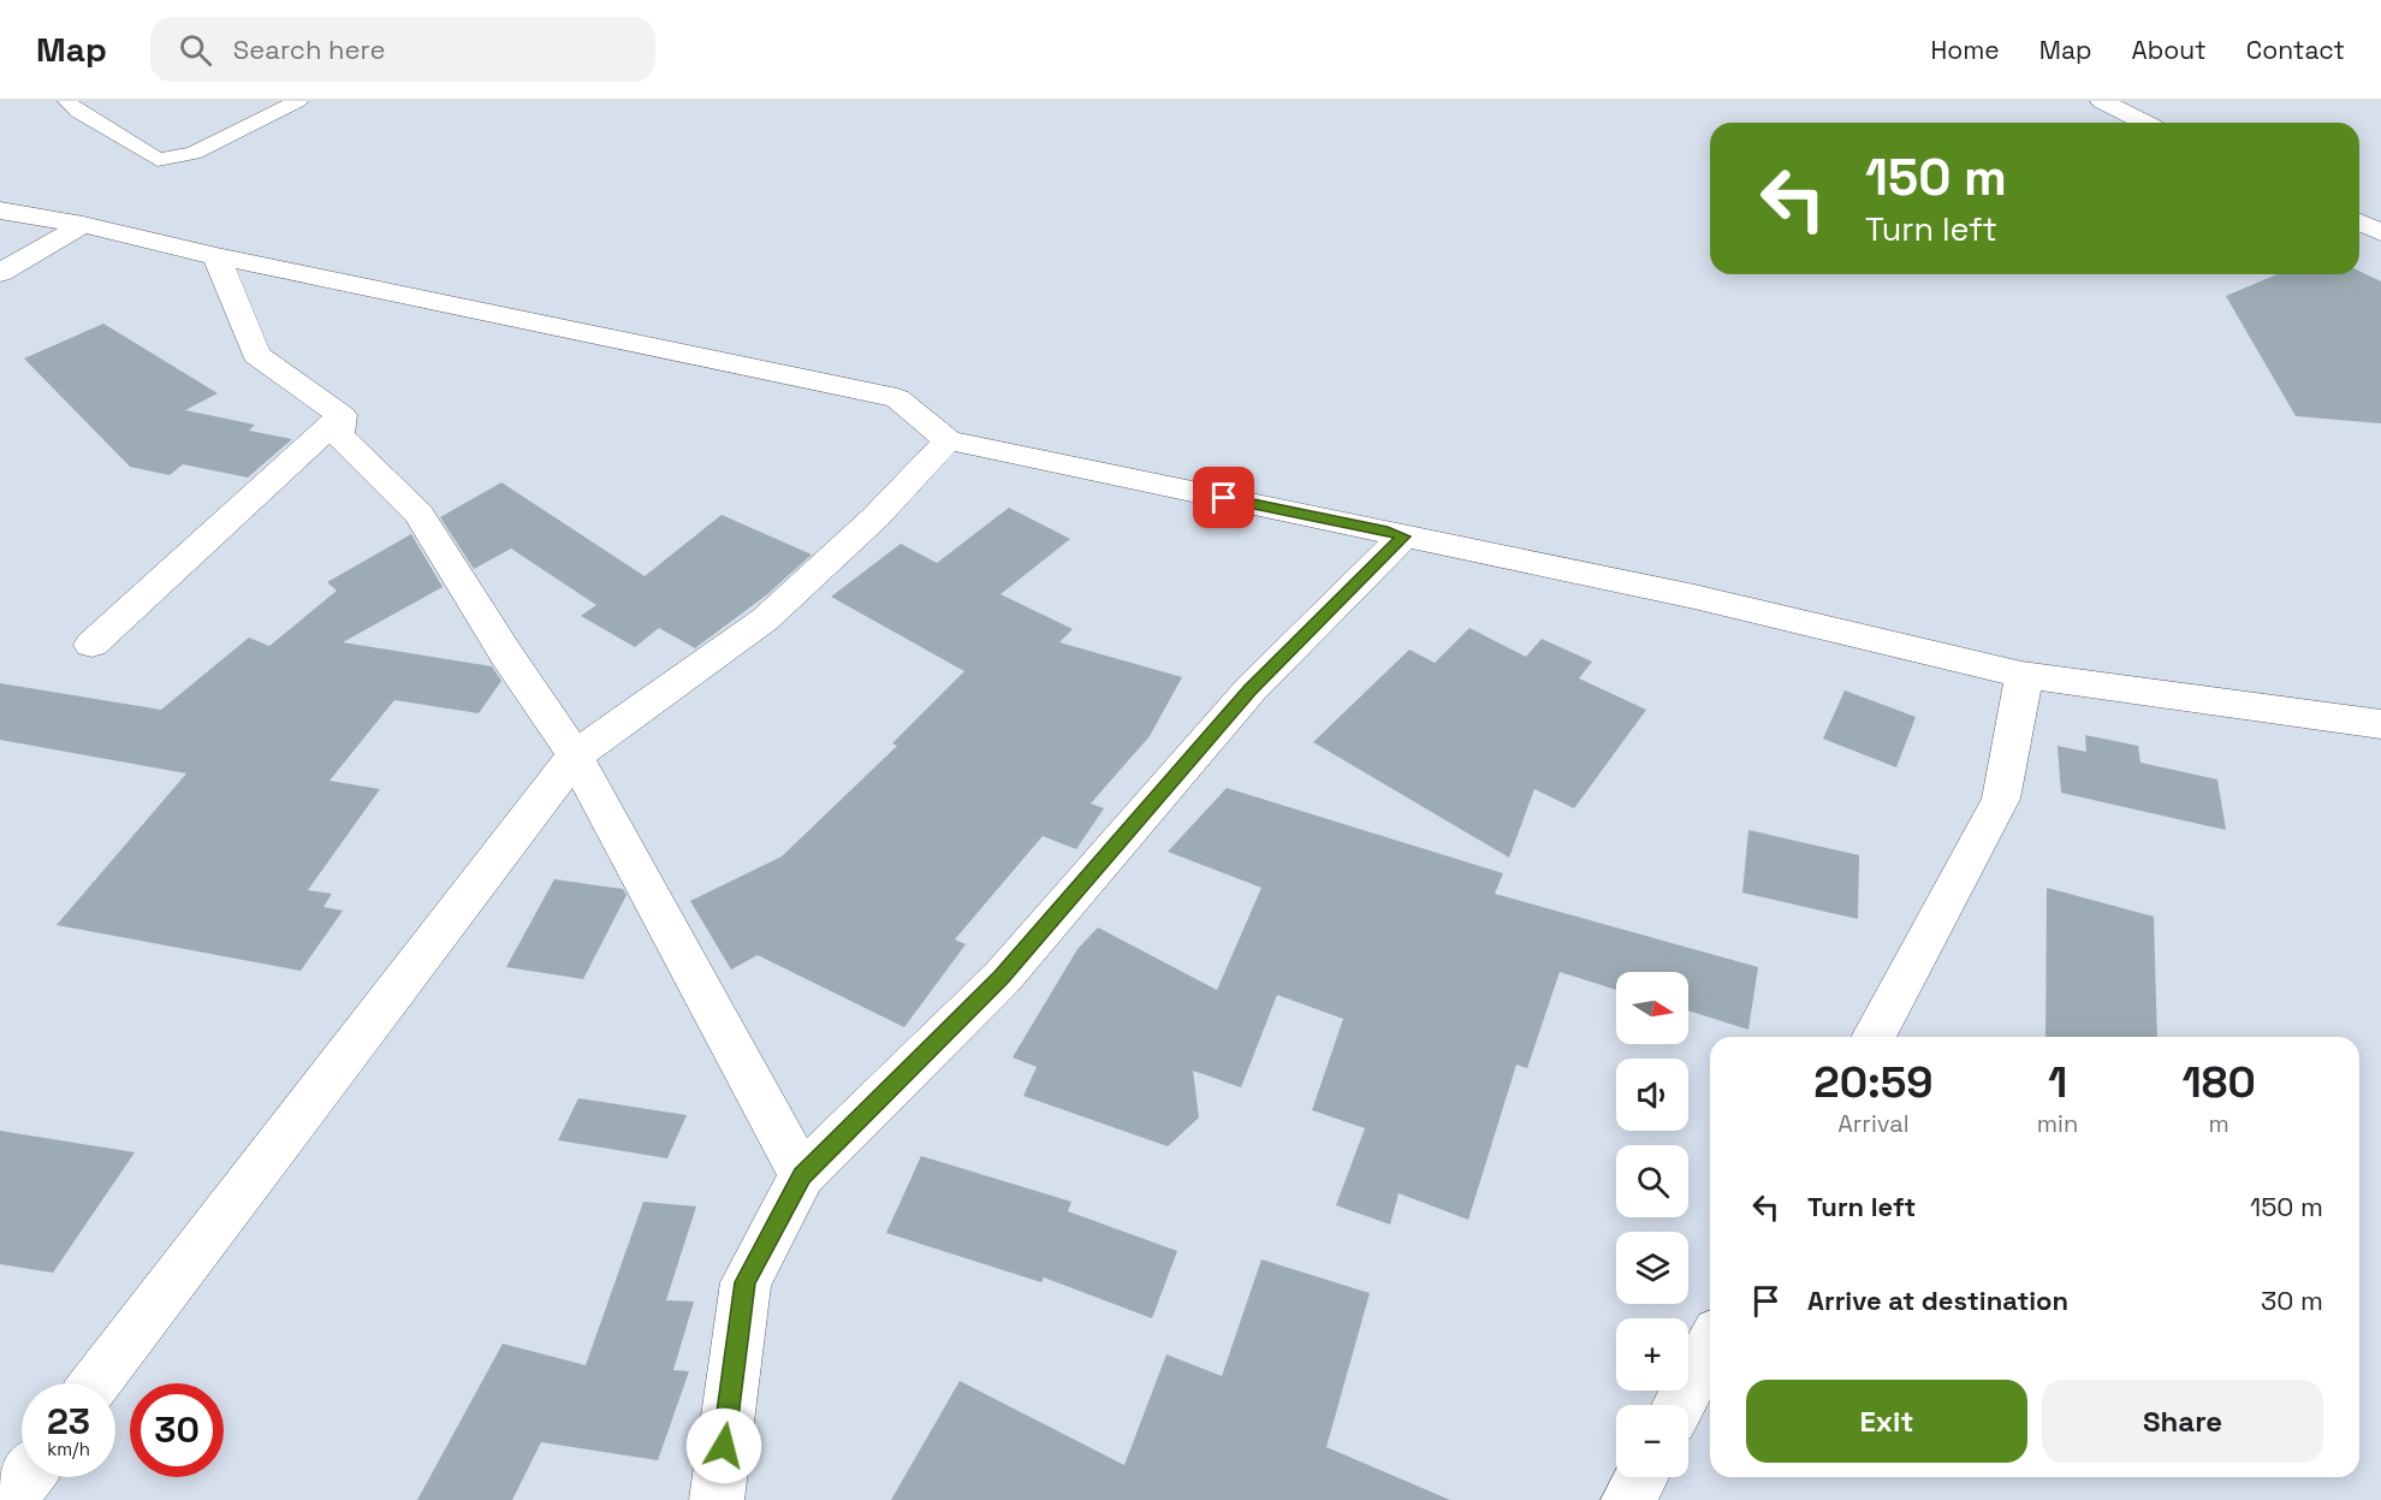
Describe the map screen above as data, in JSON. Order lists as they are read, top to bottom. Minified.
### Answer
{"north":"right","page":{"header":"Map","search":"Search here","nav":["Home","Map","About","Contact"],"turn":["150 m","Turn left"],"map_buttons":["+","−"],"eta":["20:59","Arrival","1","min","180","m"],"list":[{"name":"Turn left","value":"150 m"},{"name":"Arrive at destination","value":"30 m"}],"buttons":["Exit","Share"],"speed":"23 km/h","limit":"30"}}
